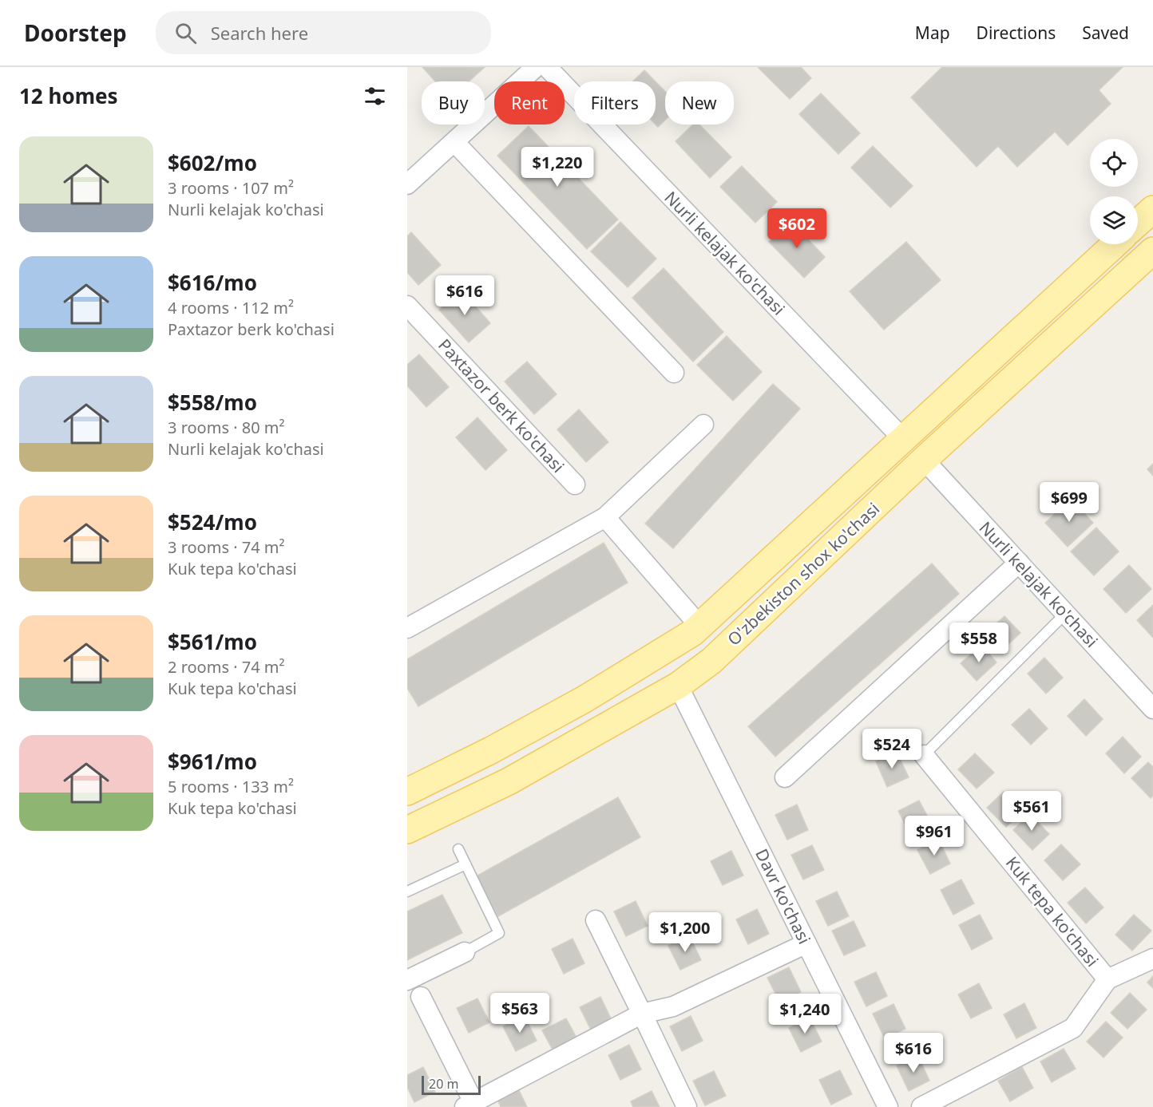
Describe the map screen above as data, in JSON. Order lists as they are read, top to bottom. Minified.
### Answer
{"streets":{"main road":["O'zbekiston shox ko'chasi"],"street":["Nurli kelajak ko'chasi","Paxtazor berk ko'chasi","Davr ko'chasi","Kuk tepa ko'chasi"]},"crossings":[["Nurli kelajak ko'chasi","O'zbekiston shox ko'chasi"],["O'zbekiston shox ko'chasi","Davr ko'chasi"]],"scale_bar":"20 m","page":{"header":"Doorstep","search":"Search here","nav":["Map","Directions","Saved"],"heading":"12 homes","chip":["Buy","Rent","Filters","New"],"list":[{"name":"$602/mo","note":"3 rooms · 107 m² · Nurli kelajak ko'chasi"},{"name":"$616/mo","note":"4 rooms · 112 m² · Paxtazor berk ko'chasi"},{"name":"$558/mo","note":"3 rooms · 80 m² · Nurli kelajak ko'chasi"},{"name":"$524/mo","note":"3 rooms · 74 m² · Kuk tepa ko'chasi"},{"name":"$561/mo","note":"2 rooms · 74 m² · Kuk tepa ko'chasi"},{"name":"$961/mo","note":"5 rooms · 133 m² · Kuk tepa ko'chasi"}],"price":["$1,220","$602","$616","$699","$558","$524","$561","$961","$1,200","$563","$1,240","$616"],"scale":"20 m"}}
